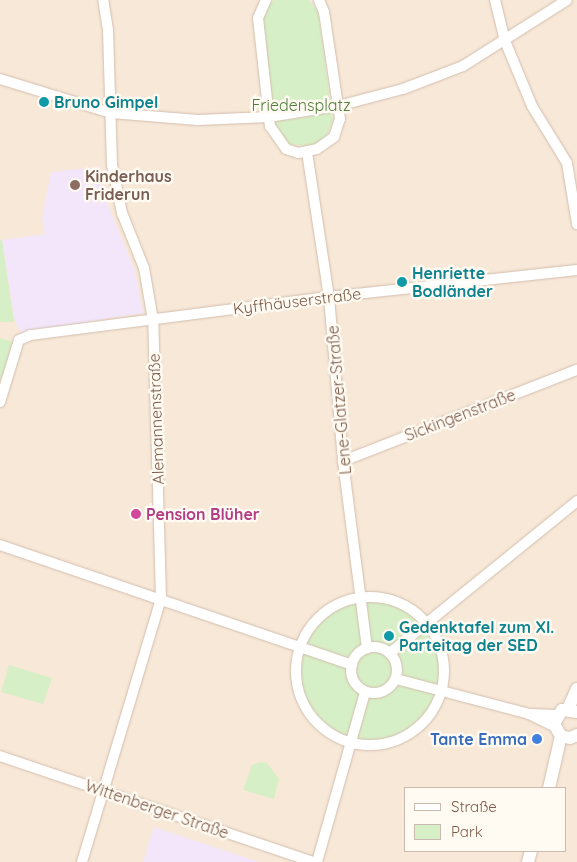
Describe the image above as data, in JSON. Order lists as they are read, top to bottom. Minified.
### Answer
{"streets":{"street":["Kyffhäuserstraße","Lene-Glatzer-Straße","Sickingenstraße","Alemannenstraße","Wittenberger Straße"]},"crossings":[["Kyffhäuserstraße","Lene-Glatzer-Straße"],["Kyffhäuserstraße","Alemannenstraße"],["Lene-Glatzer-Straße","Sickingenstraße"],["Alemannenstraße","Wittenberger Straße"]],"parks":["Friedensplatz"],"places":["Bruno Gimpel","Kinderhaus Friderun","Henriette Bodländer","Pension Blüher","Gedenktafel zum XI. Parteitag der SED","Tante Emma"],"legend":["Straße","Park"]}
